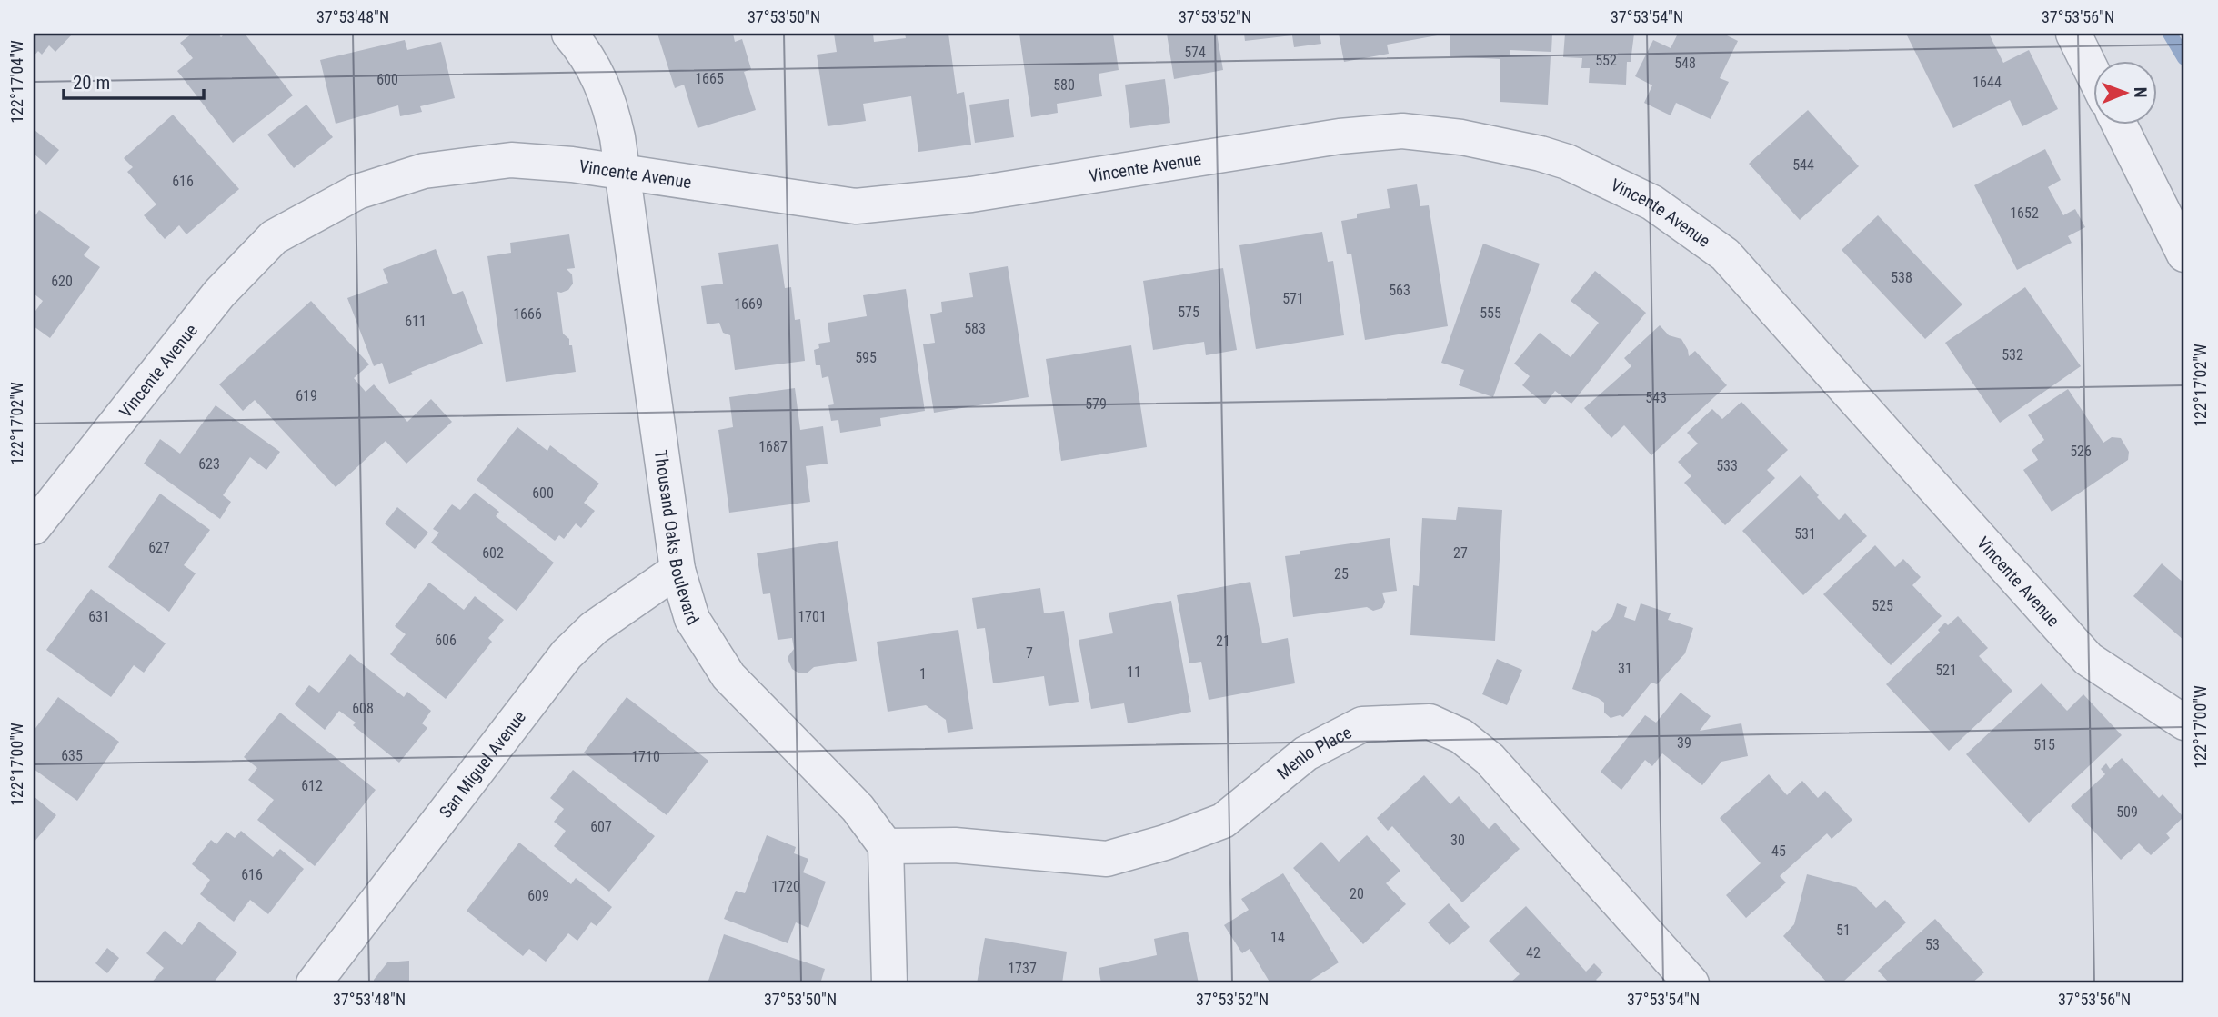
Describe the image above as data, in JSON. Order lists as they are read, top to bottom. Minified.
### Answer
{"streets":{"street":["Vincente Avenue","Thousand Oaks Boulevard","Menlo Place","San Miguel Avenue"]},"crossings":[["Vincente Avenue","Thousand Oaks Boulevard"],["Thousand Oaks Boulevard","Menlo Place"],["Thousand Oaks Boulevard","San Miguel Avenue"]],"house_numbers":["574","552","548","1665","600","1644","580","544","616","1652","538","620","563","571","1669","575","555","1666","611","583","532","595","619","543","579","1687","526","623","533","600","531","627","602","27","25","525","631","1701","606","21","7","31","521","11","1","608","39","515","635","1710","612","509","607","30","45","616","1720","20","609","51","14","53","42","1737"],"scale_bar":"20 m","north":"right","coordinates":["37°53'48\"N","37°53'50\"N","37°53'52\"N","37°53'54\"N","37°53'56\"N","122°17'04\"W","122°17'02\"W","122°17'00\"W"]}
